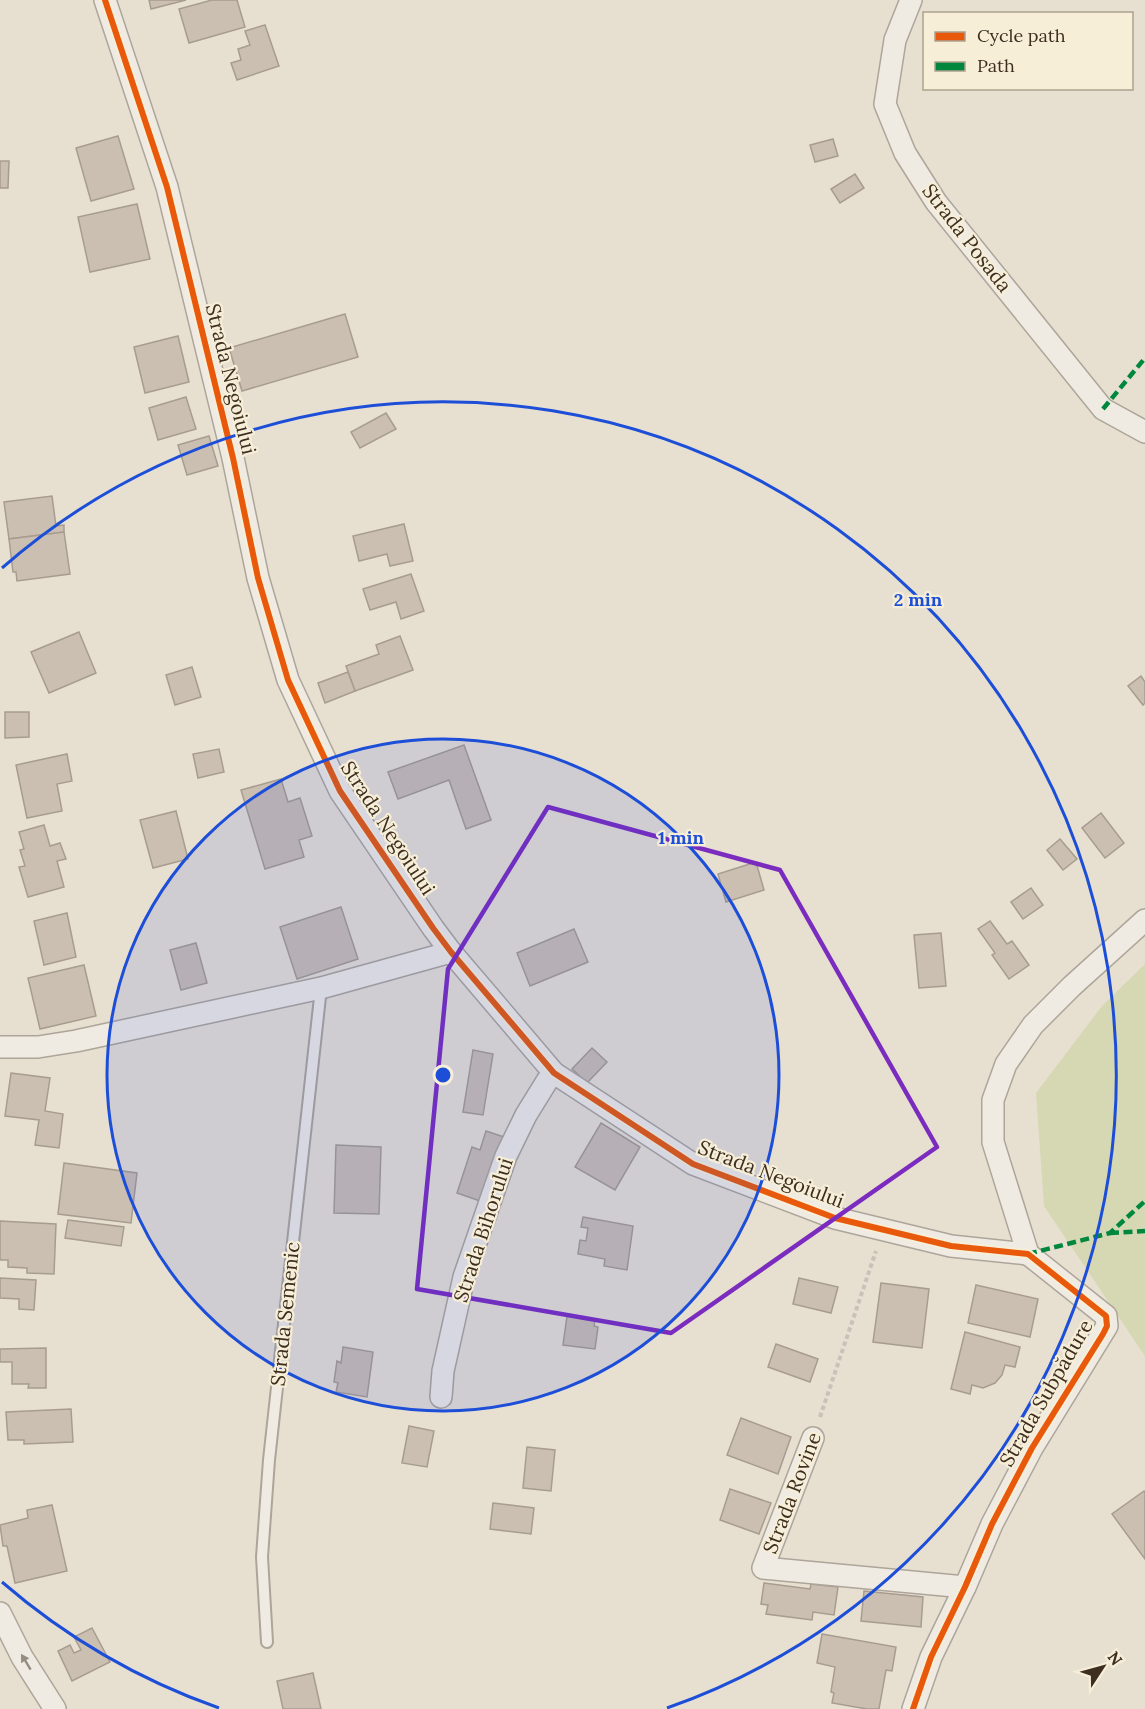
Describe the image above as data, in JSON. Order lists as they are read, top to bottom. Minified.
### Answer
{"streets":{"street":["Strada Posada","Strada Negoiului","Strada Bihorului","Strada Subpădure","Strada Rovine"],"lane":["Strada Semenic"]},"crossings":[["Strada Negoiului","Strada Bihorului"],["Strada Negoiului","Strada Subpădure"],["Strada Subpădure","Strada Rovine"]],"legend":["Cycle path","Path"],"north":"top right","rings":["2 min","1 min"]}
